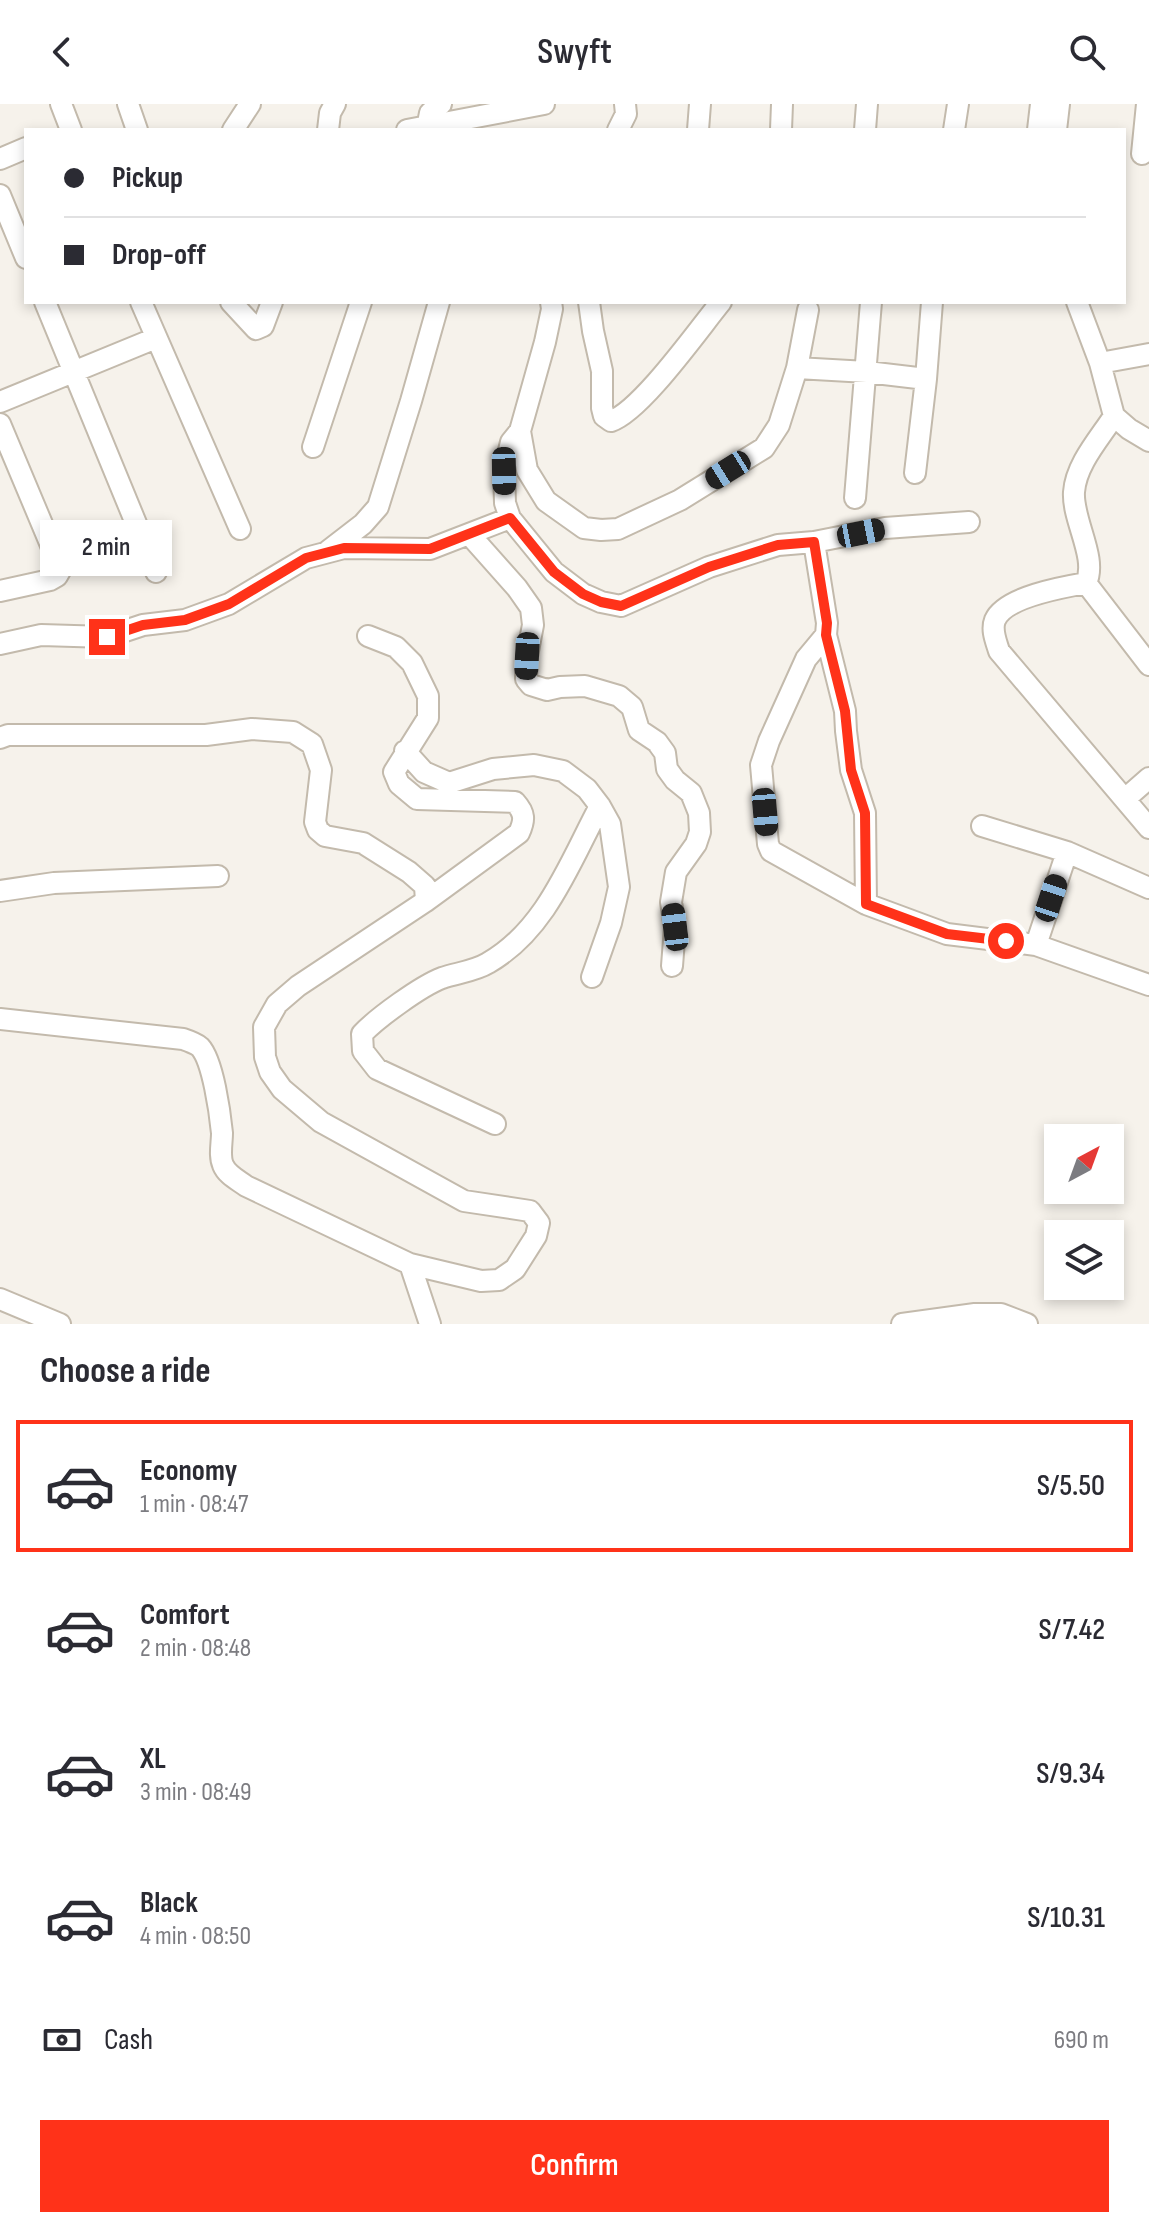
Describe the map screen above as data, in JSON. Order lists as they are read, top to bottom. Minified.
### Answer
{"north":"top right","page":{"header":"Swyft","banner":["Pickup","Drop-off"],"bubble":"2 min","heading":"Choose a ride","list":[{"name":"Economy","note":"1 min · 08:47","value":"S/5.50"},{"name":"Comfort","note":"2 min · 08:48","value":"S/7.42"},{"name":"XL","note":"3 min · 08:49","value":"S/9.34"},{"name":"Black","note":"4 min · 08:50","value":"S/10.31"}],"pay":["Cash","690 m"],"buttons":"Confirm"}}
